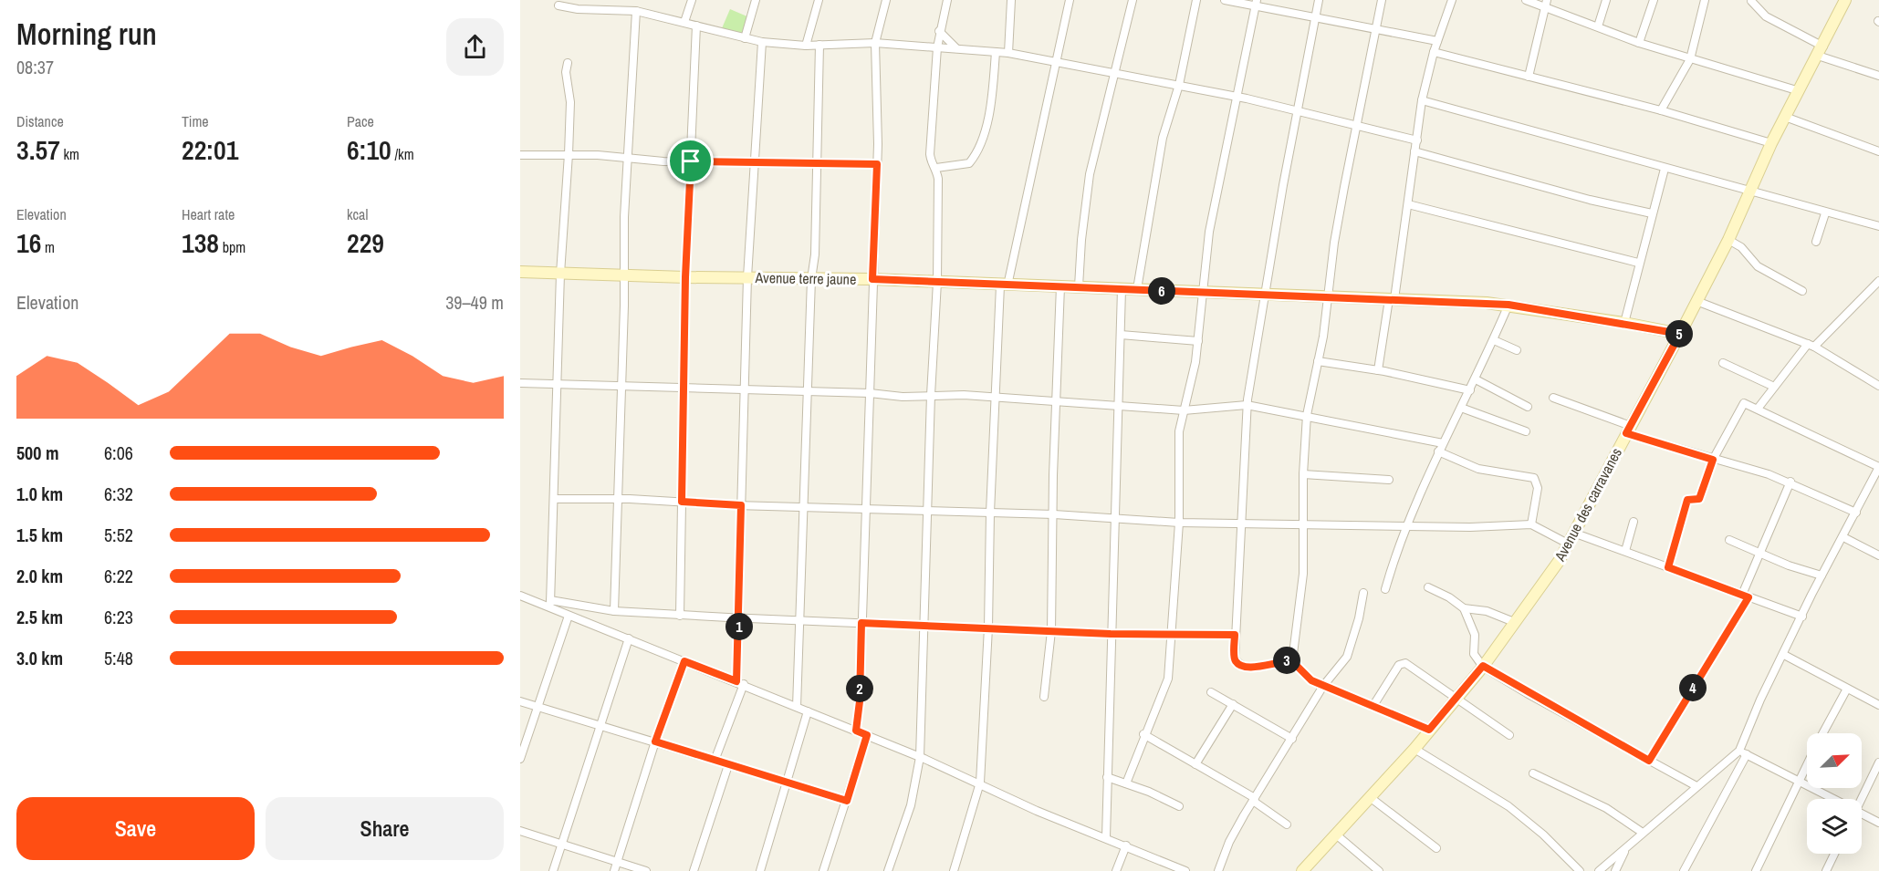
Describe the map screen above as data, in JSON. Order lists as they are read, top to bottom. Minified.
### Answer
{"streets":{"street":["Avenue terre jaune","Avenue des carravanes"]},"crossings":[["Avenue terre jaune","Avenue des carravanes"]],"north":"top right","page":{"heading":["Morning run","08:37"],"stats":[["Distance","3.57 km"],["Time","22:01"],["Pace","6:10 /km"],["Elevation","16 m"],["Heart rate","138 bpm"],["kcal","229"]],"pins":["6","5","1","3","4","2"],"chart":["Elevation","39–49 m"],"list":[{"name":"500 m","note":"6:06"},{"name":"1.0 km","note":"6:32"},{"name":"1.5 km","note":"5:52"},{"name":"2.0 km","note":"6:22"},{"name":"2.5 km","note":"6:23"},{"name":"3.0 km","note":"5:48"}],"buttons":["Save","Share"]}}
